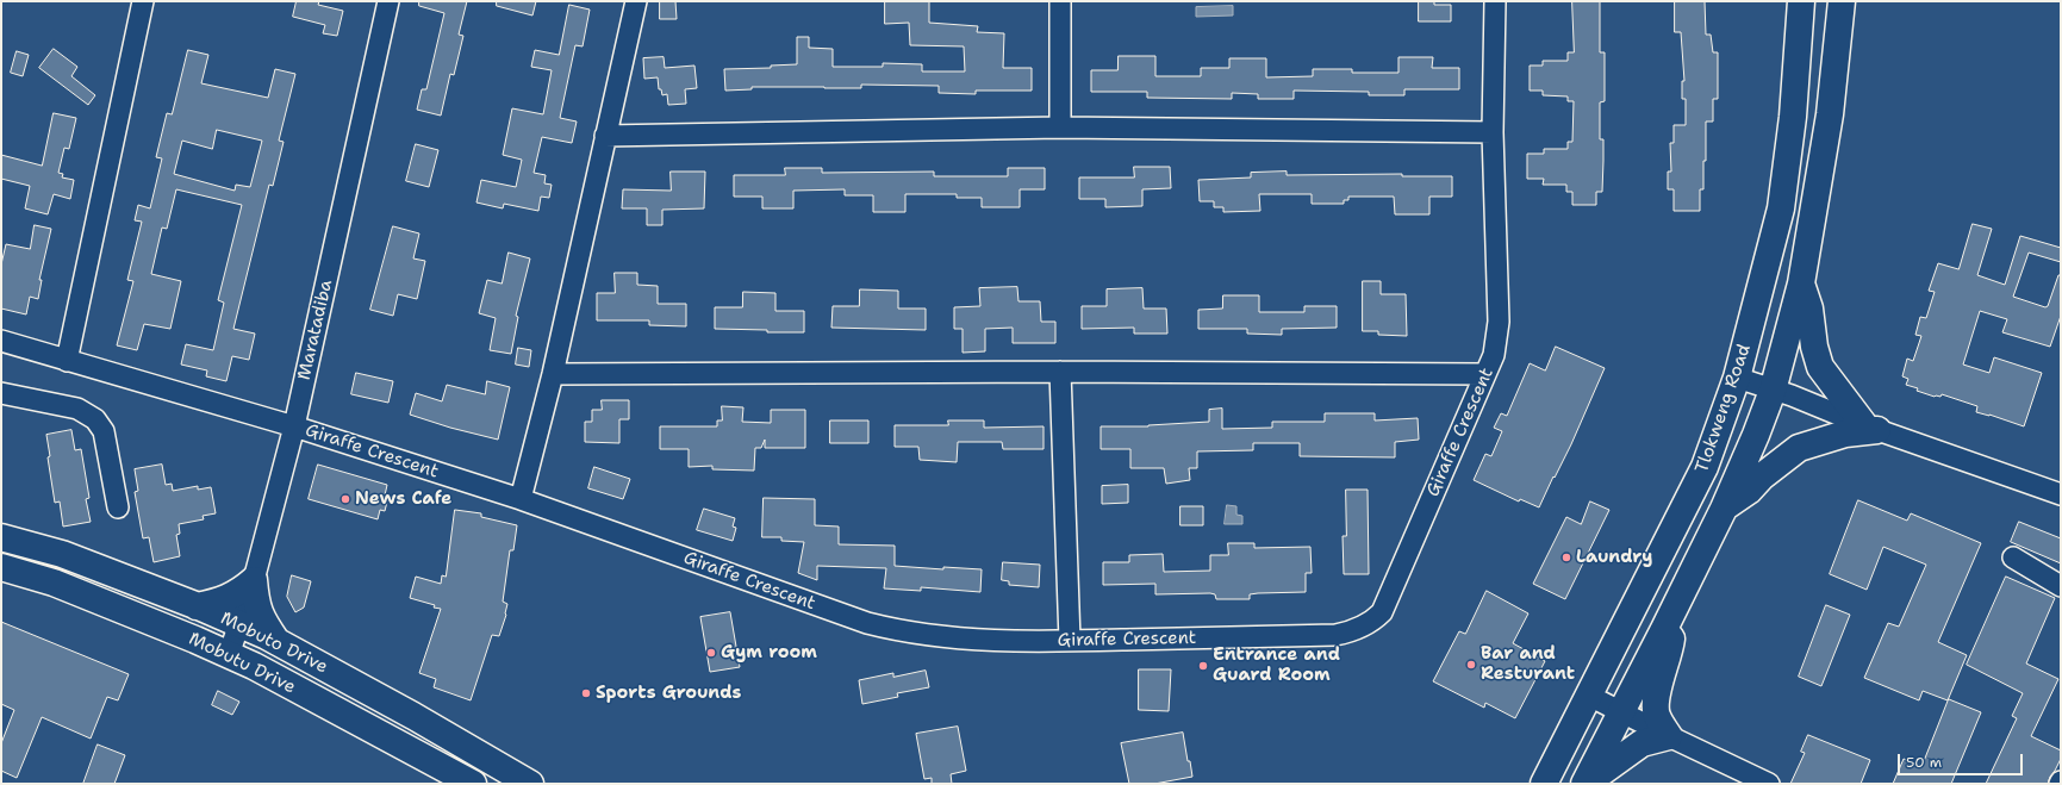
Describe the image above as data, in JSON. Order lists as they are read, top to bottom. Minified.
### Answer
{"streets":{"main road":["Tlokweng Road","Mobuto Drive","Mobutu Drive"],"street":["Maratadiba","Giraffe Crescent"]},"crossings":[["Maratadiba","Giraffe Crescent"],["Maratadiba","Mobuto Drive"],["Maratadiba","Mobutu Drive"]],"places":["News Cafe","Laundry","Gym room","Bar and Resturant","Entrance and Guard Room","Sports Grounds"],"scale_bar":"50 m"}
